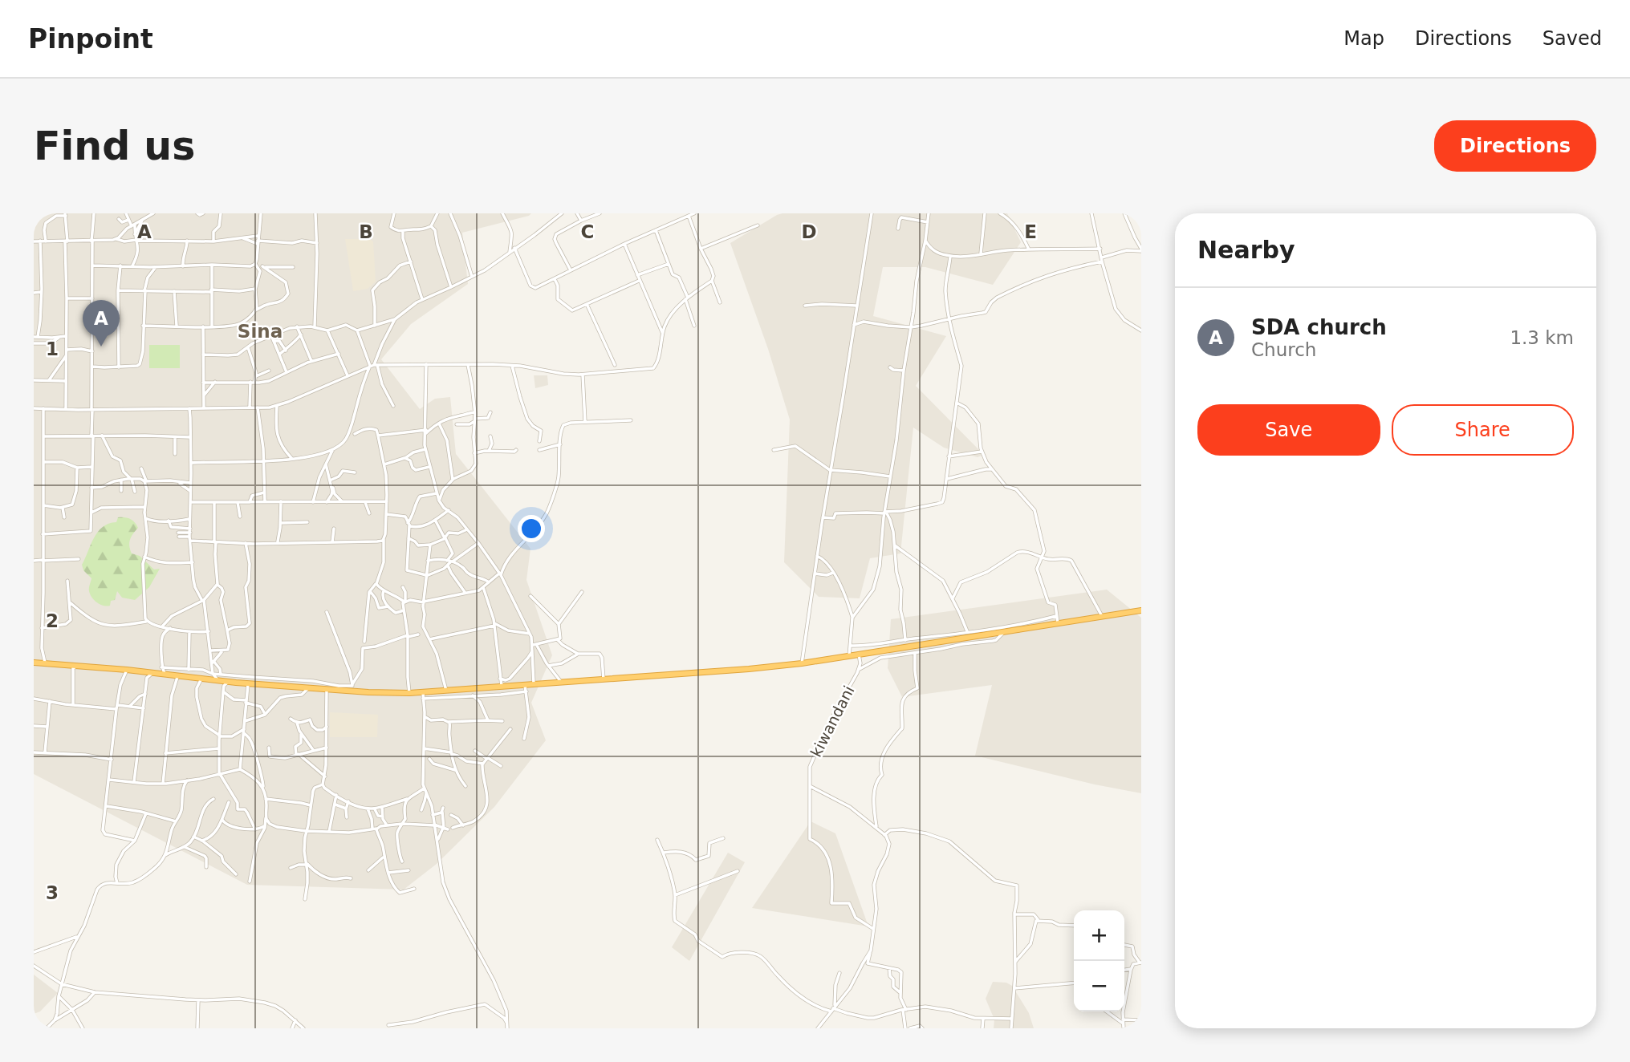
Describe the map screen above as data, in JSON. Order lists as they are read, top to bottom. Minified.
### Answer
{"streets":{"street":["kiwandani"]},"districts":["Sina"],"page":{"header":"Pinpoint","nav":["Map","Directions","Saved"],"buttons":["Directions",["Save","Share"]],"title":"Find us","heading":"Nearby","list":[{"mark":"A","name":"SDA church","note":"Church","value":"1.3 km"}],"pins":"A","map_buttons":["+","−"]},"grid":{"columns":["A","B","C","D","E"],"rows":["1","2","3"]}}
